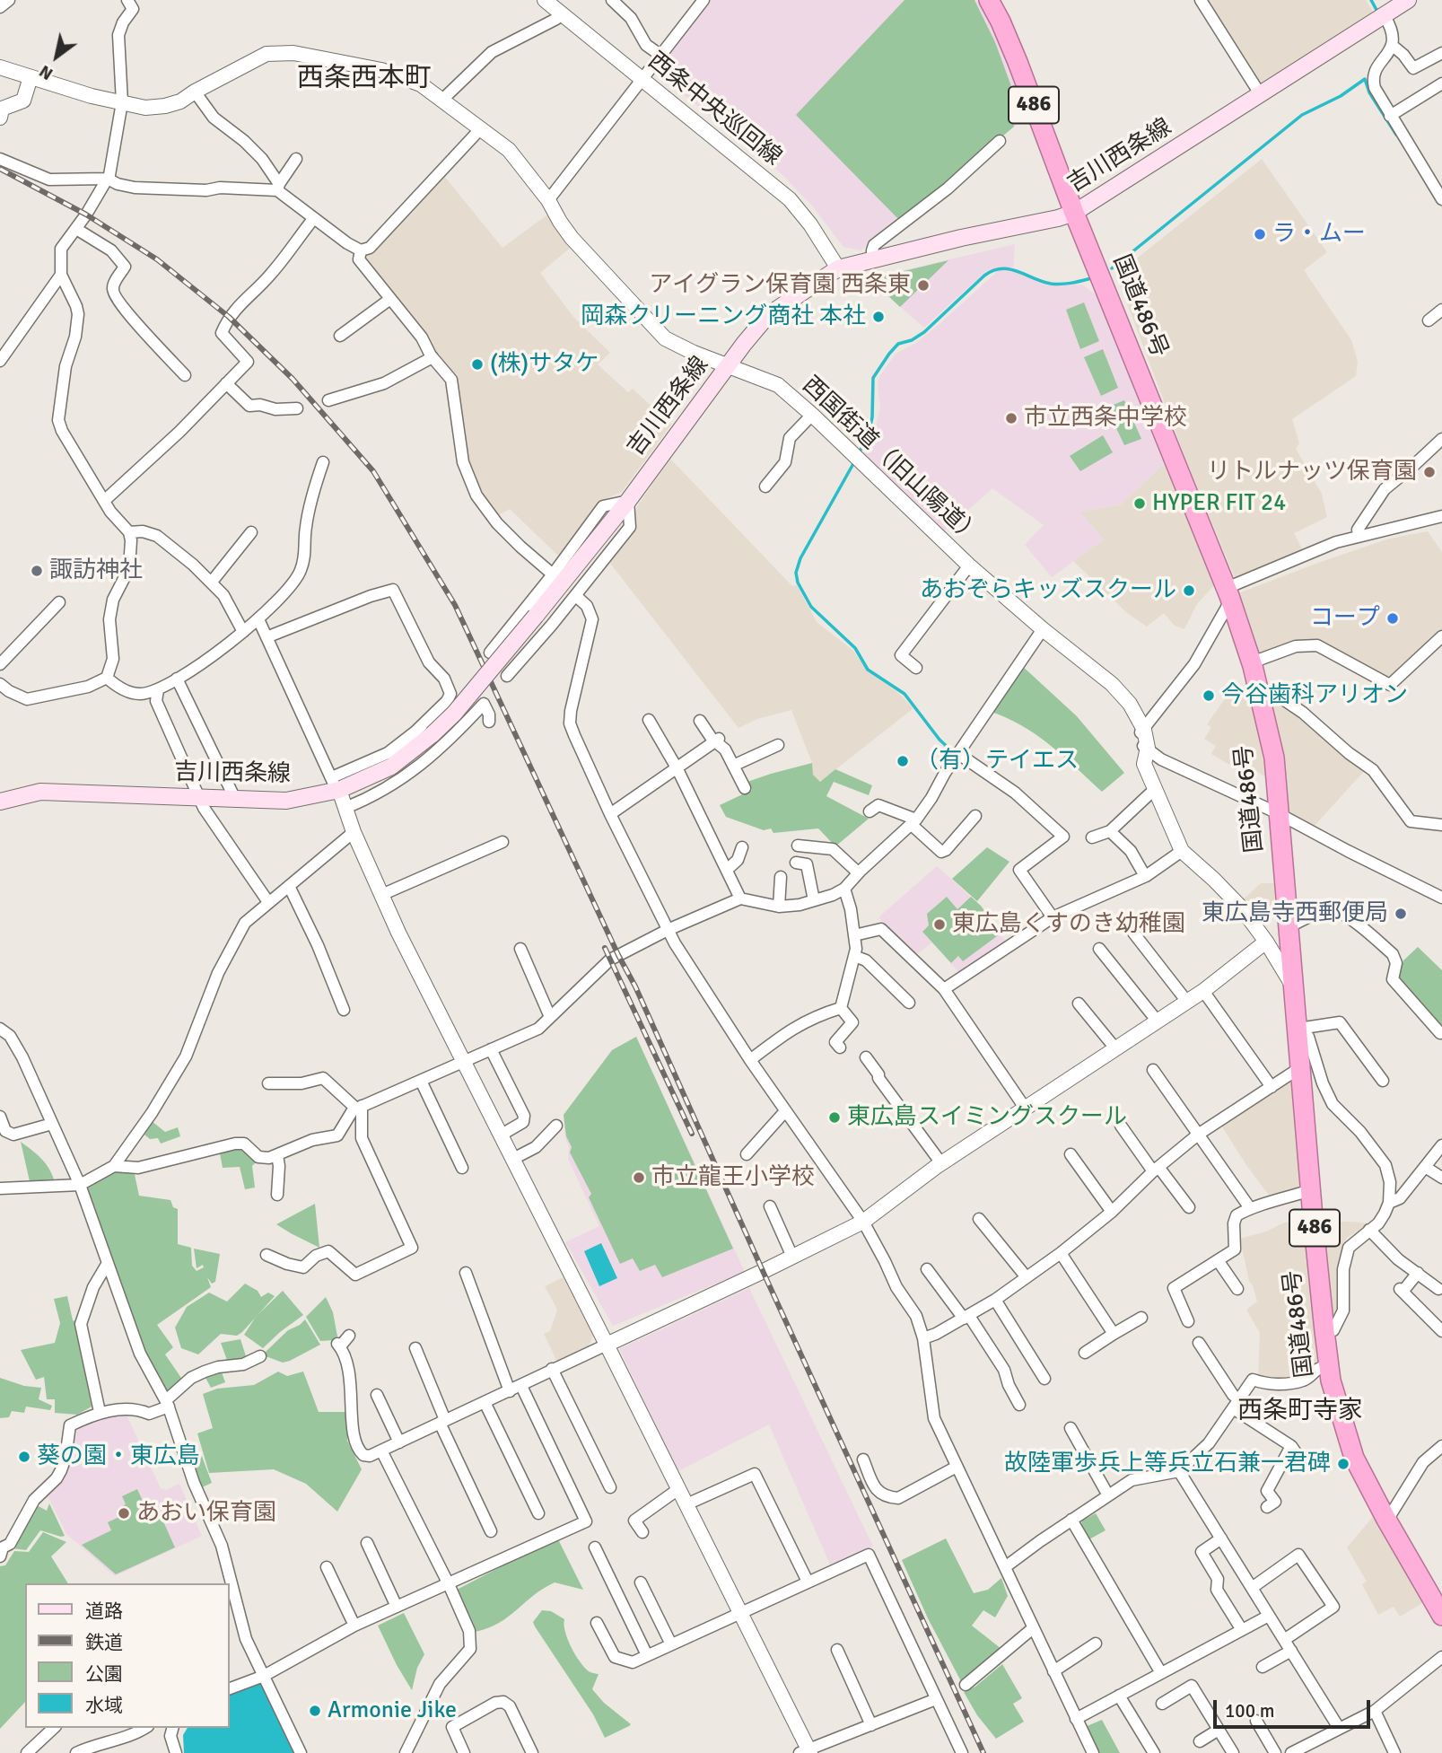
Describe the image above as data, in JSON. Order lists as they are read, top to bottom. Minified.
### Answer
{"streets":{"highway":["486","国道486号"],"main road":["吉川西条線"],"street":["西条中央巡回線","西国街道（旧山陽道）"]},"crossings":[["西条中央巡回線","吉川西条線"],["吉川西条線","国道486号"],["吉川西条線","西国街道（旧山陽道）"],["国道486号","西国街道（旧山陽道）"]],"districts":["西条西本町","西条町寺家"],"places":["ラ・ムー","アイグラン保育園 西条東","岡森クリーニング商社 本社","(株)サタケ","市立西条中学校","リトルナッツ保育園","HYPER FIT 24","諏訪神社","あおぞらキッズスクール","コープ","今谷歯科アリオン","（有）テイエス","東広島寺西郵便局","東広島くすのき幼稚園","東広島スイミングスクール","市立龍王小学校","葵の園・東広島","故陸軍歩兵上等兵立石兼一君碑","あおい保育園","Armonie Jike"],"legend":["道路","鉄道","公園","水域"],"scale_bar":"100 m","north":"bottom left"}
